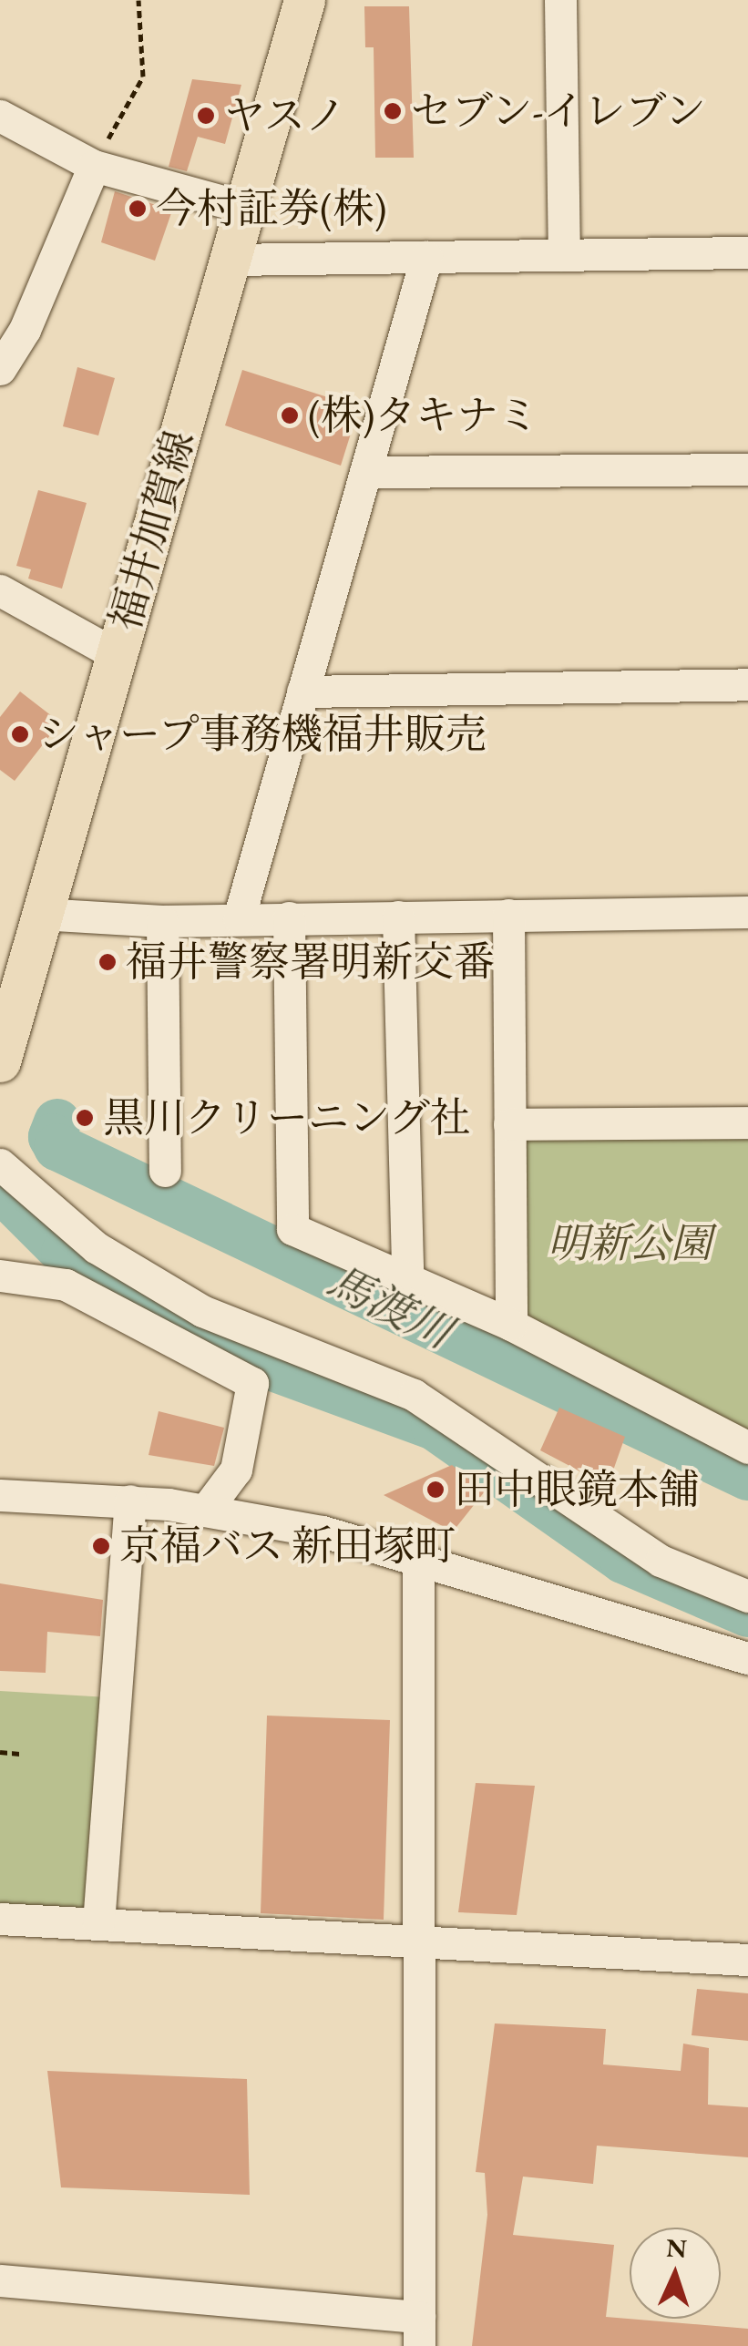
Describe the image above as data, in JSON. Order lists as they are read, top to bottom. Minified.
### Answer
{"streets":{"main road":["福井加賀線"]},"water":["馬渡川"],"parks":["明新公園"],"places":["セブン-イレブン","ヤスノ","今村証券(株)","(株)タキナミ","シャープ事務機福井販売","福井警察署明新交番","黒川クリーニング社","田中眼鏡本舗","京福バス 新田塚町"],"north":"top"}
